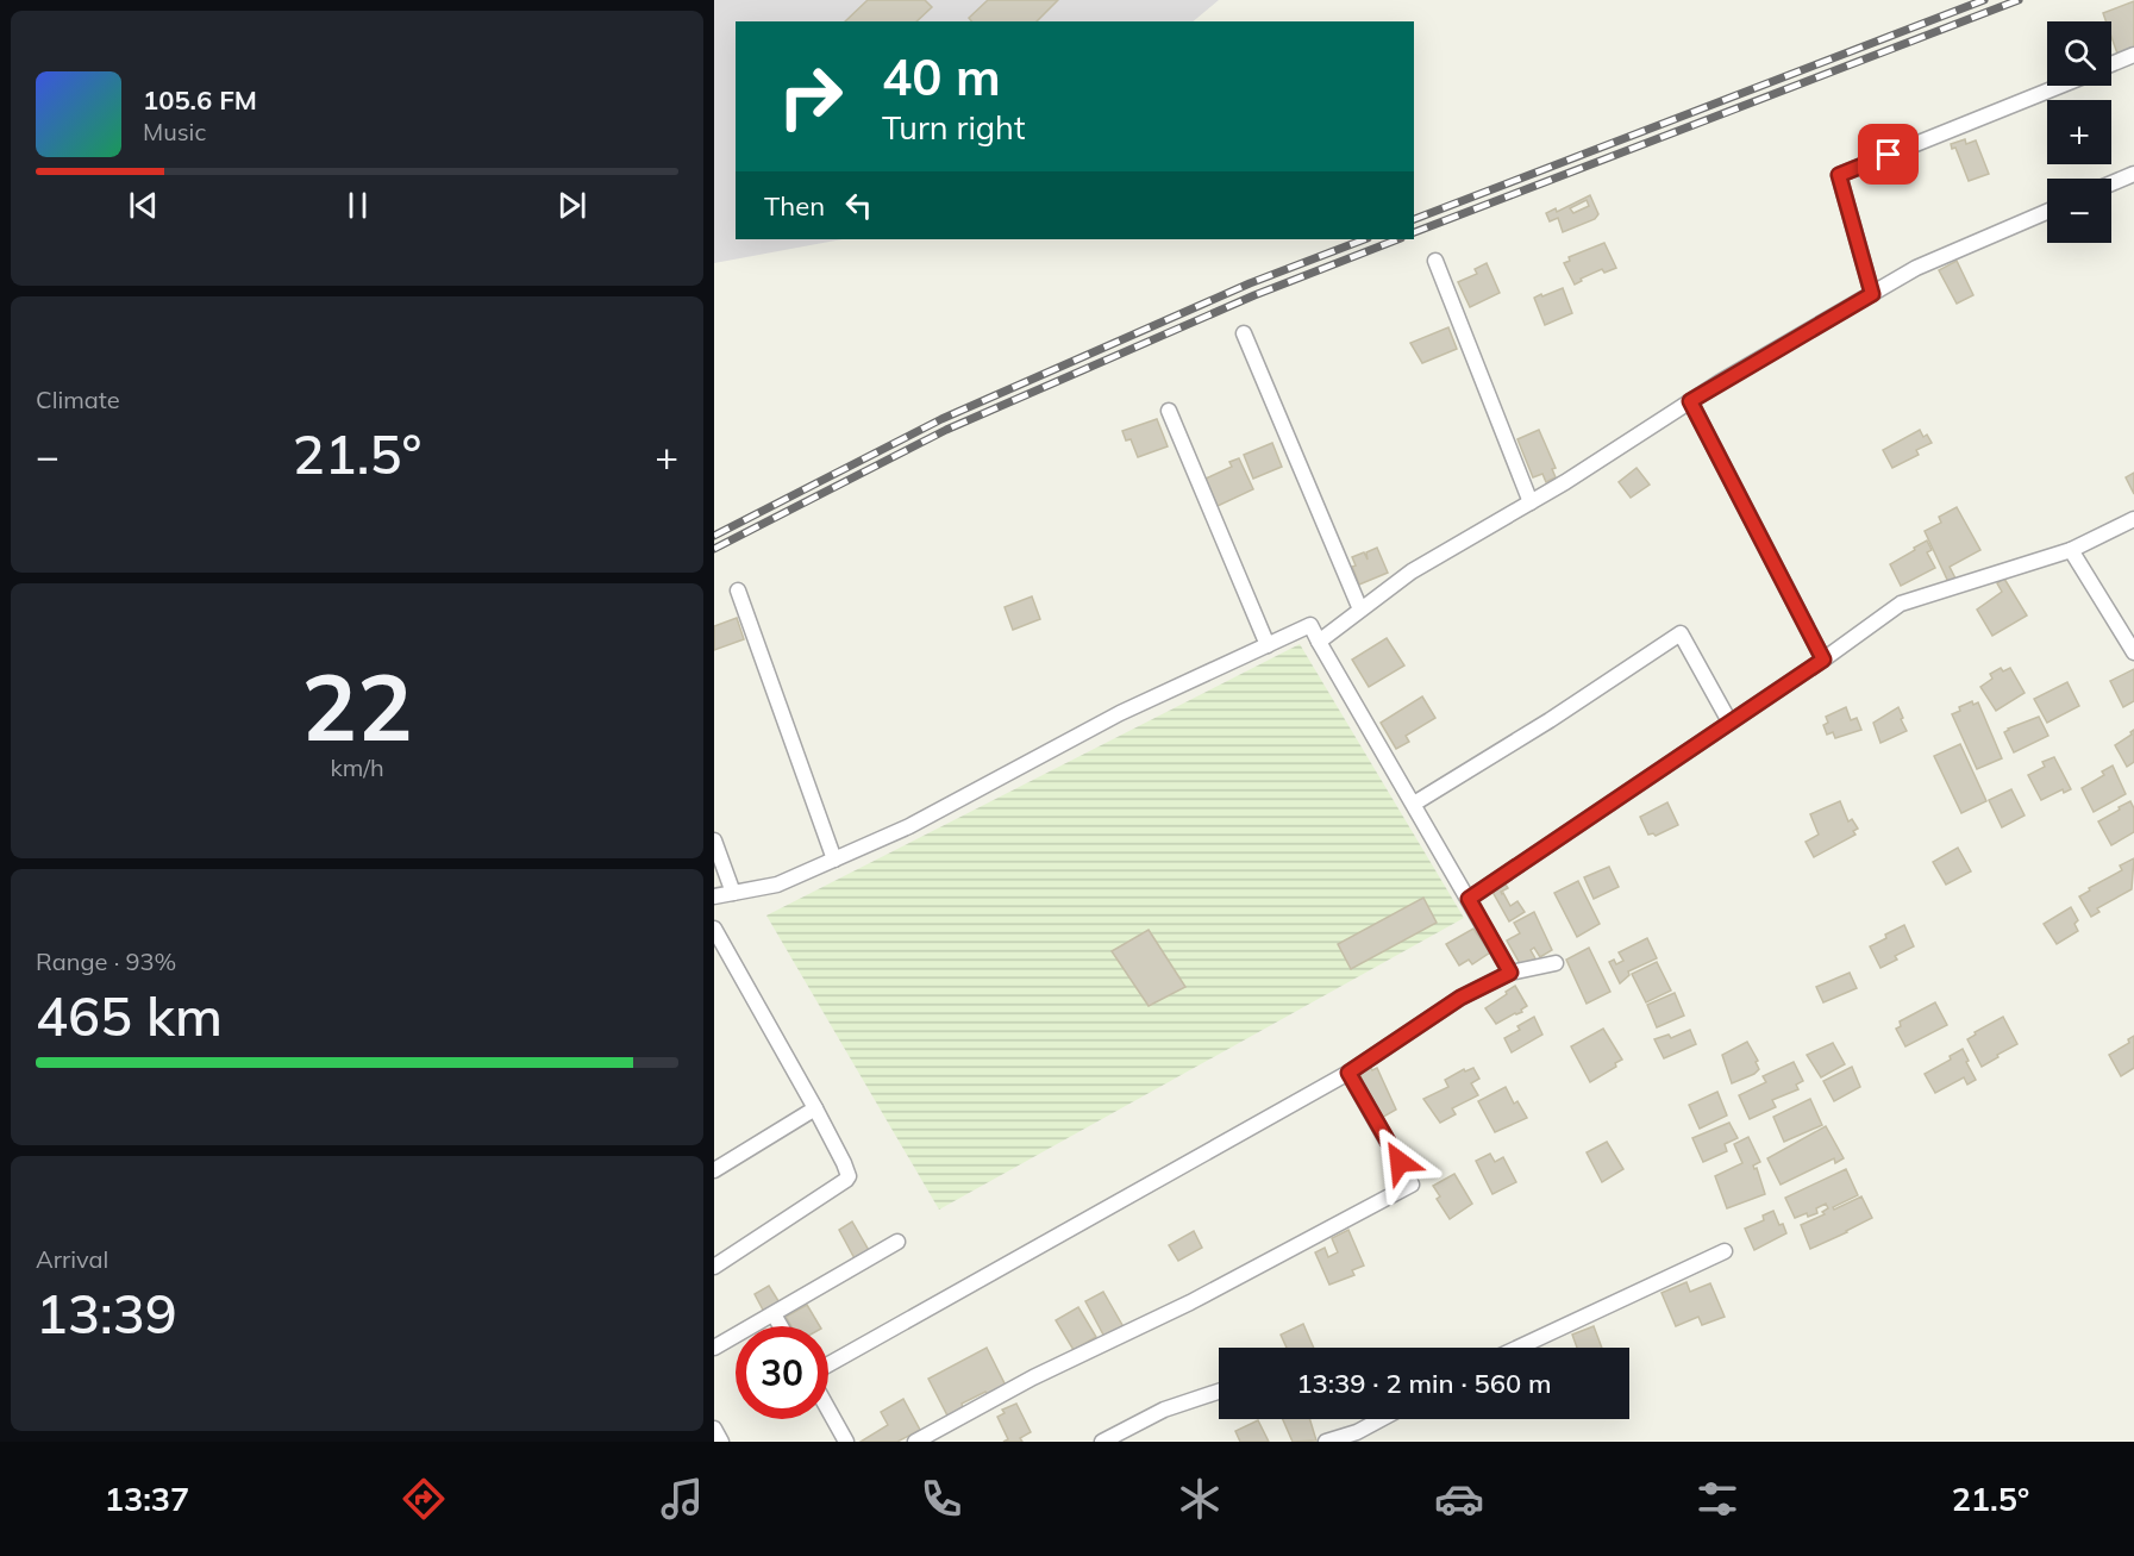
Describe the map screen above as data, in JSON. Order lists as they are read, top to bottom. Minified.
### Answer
{"page":{"map_buttons":["+","−"],"turn":["40 m","Turn right"],"song":["105.6 FM","Music"],"then":"Then","tile":["Climate",["22","km/h"],["Range · 93%","465 km"],["Arrival","13:39"]],"heat":["−","21.5°","+"],"limit":"30","trip":"13:39 · 2 min · 560 m","tabs":["13:37","21.5°"]}}
